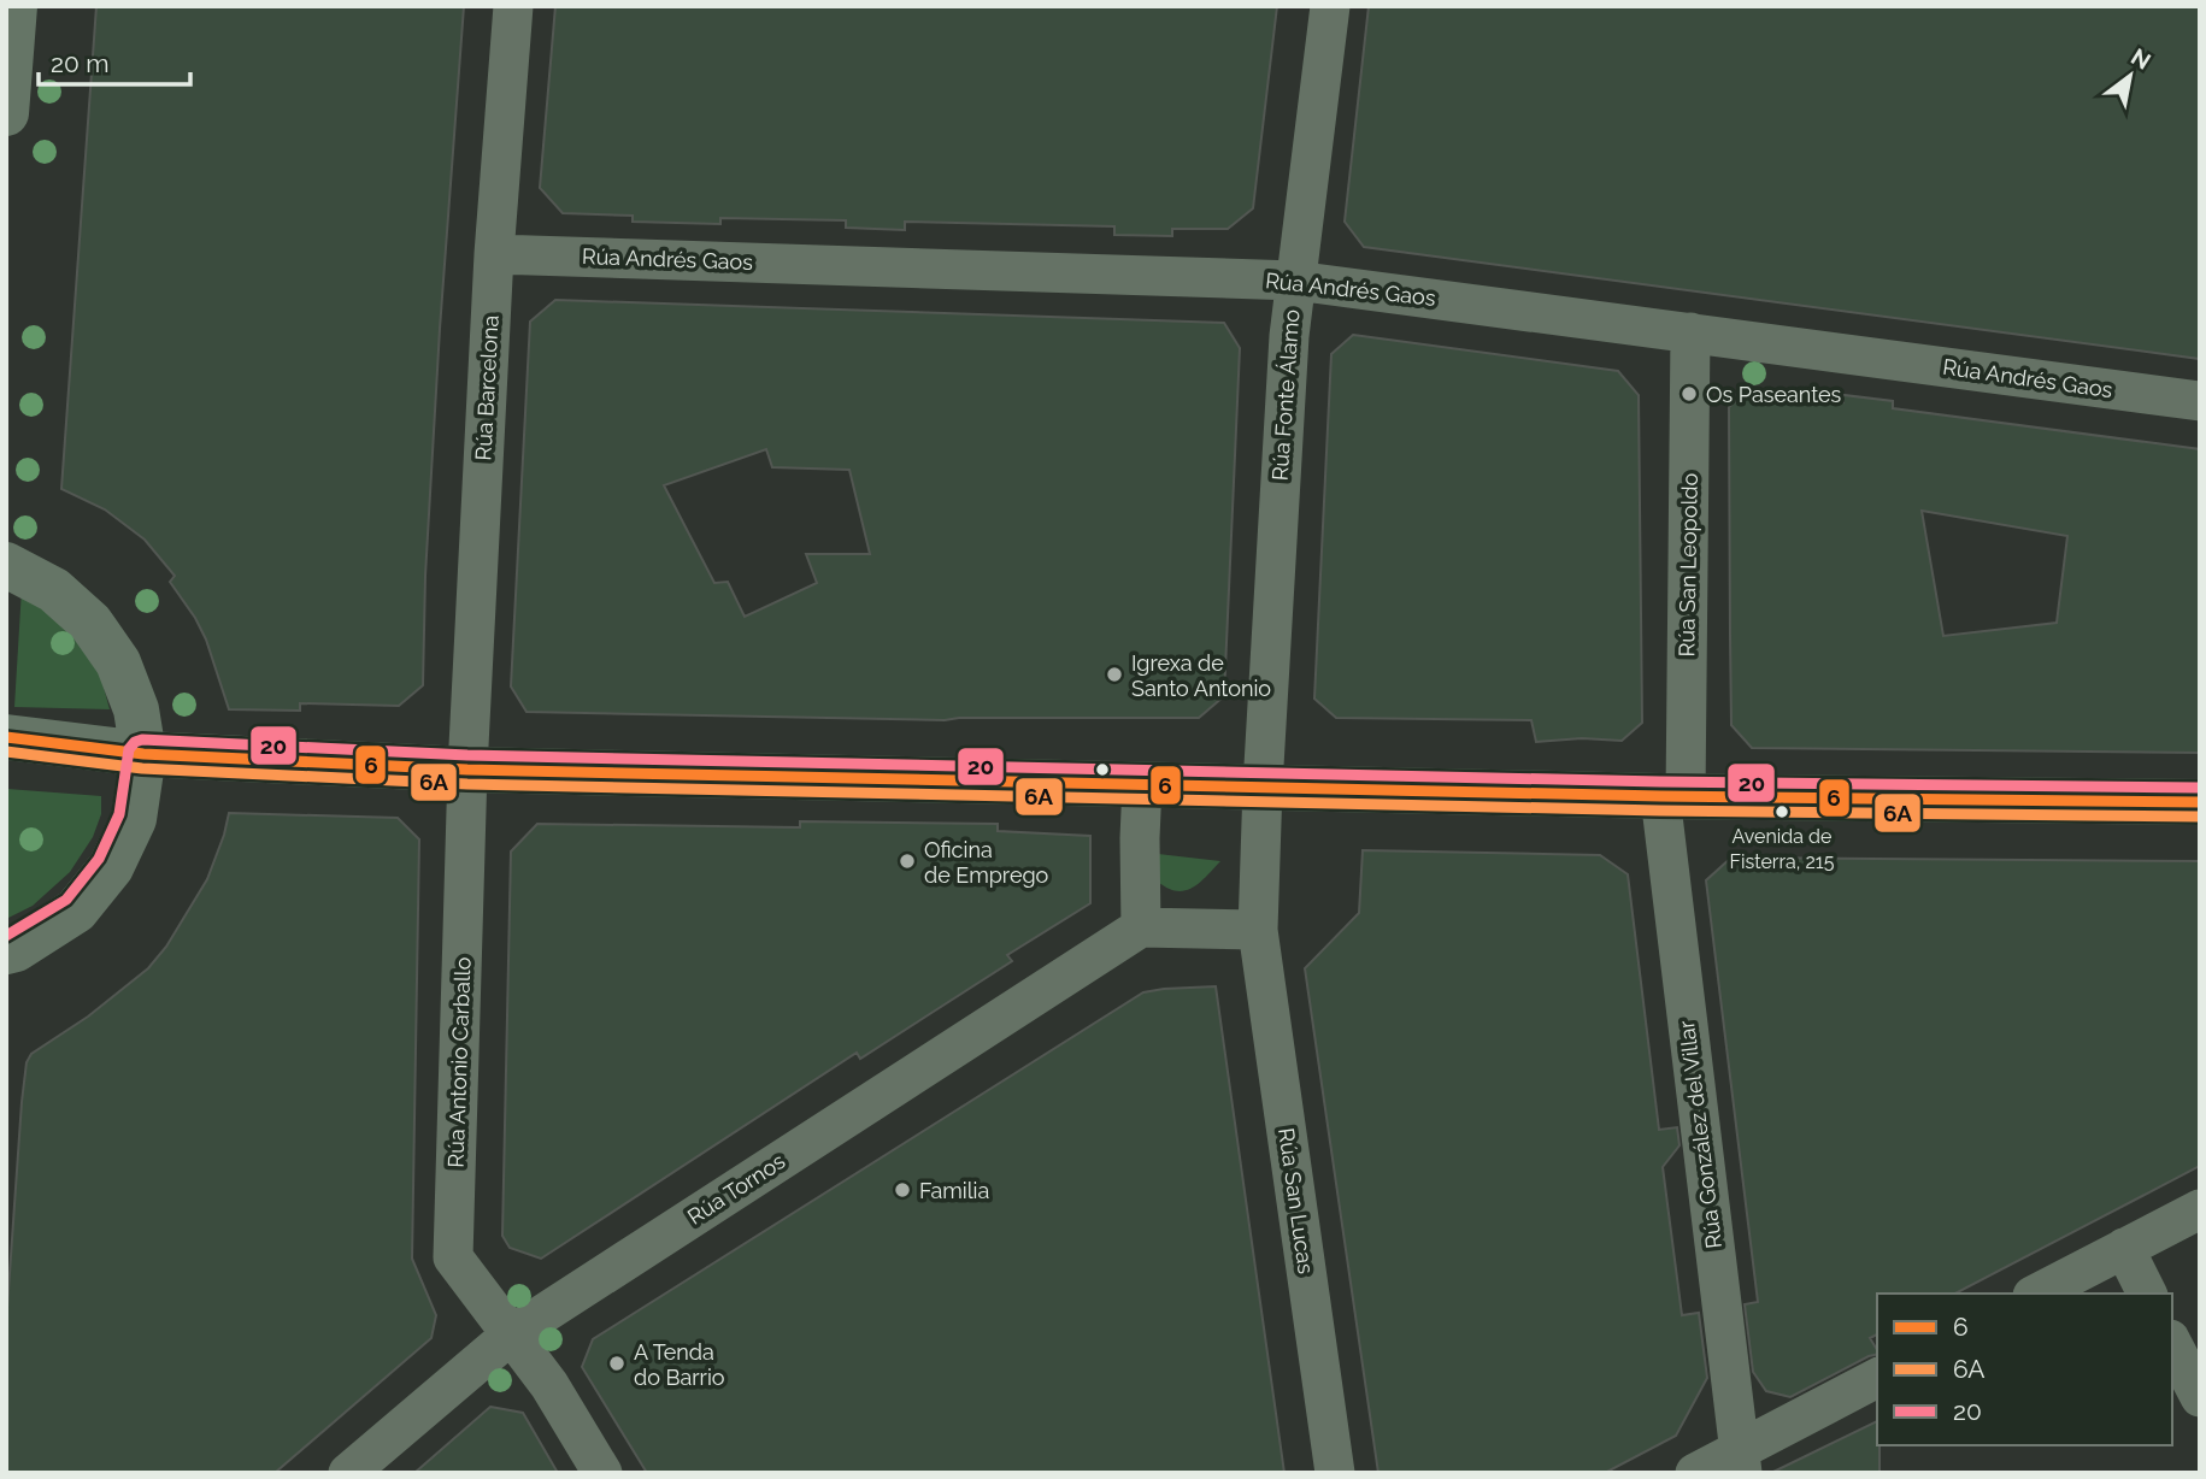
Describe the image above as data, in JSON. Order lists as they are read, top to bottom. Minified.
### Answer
{"streets":{"street":["Rúa Andrés Gaos","Rúa Barcelona","Rúa Fonte Álamo","Rúa San Leopoldo","Rúa Antonio Carballo","Rúa González del Villar","Rúa Tornos","Rúa San Lucas"]},"crossings":[["Rúa Andrés Gaos","Rúa Barcelona"],["Rúa Andrés Gaos","Rúa Fonte Álamo"],["Rúa Andrés Gaos","Rúa San Leopoldo"],["Rúa Barcelona","Rúa Antonio Carballo"],["Rúa Fonte Álamo","Rúa San Lucas"],["Rúa San Leopoldo","Rúa González del Villar"],["Rúa Antonio Carballo","Rúa Tornos"]],"places":["Os Paseantes","Igrexa de Santo Antonio","Avenida de Fisterra, 215","Oficina de Emprego","Familia","A Tenda do Barrio"],"lines":["transit line 6","transit line 20","transit line 6A"],"legend":["6","6A","20"],"scale_bar":"20 m","north":"top right"}
